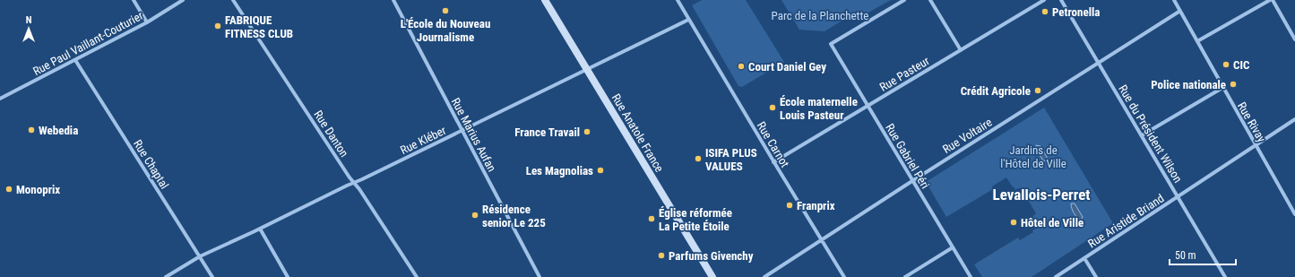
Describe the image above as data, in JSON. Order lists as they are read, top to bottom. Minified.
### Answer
{"streets":{"main road":["Rue Anatole France"],"street":["Rue Paul Vaillant-Couturier","Rue Pasteur","Rue Rivay","Rue Danton","Rue du Président Wilson","Rue Marius Aufan","Rue Voltaire","Rue Kléber","Rue Carnot","Rue Gabriel Péri","Rue Chaptal","Rue Aristide Briand"]},"crossings":[["Rue Paul Vaillant-Couturier","Rue Chaptal"],["Rue Pasteur","Rue Carnot"],["Rue Pasteur","Rue Gabriel Péri"],["Rue Rivay","Rue Voltaire"],["Rue Rivay","Rue Aristide Briand"],["Rue Anatole France","Rue Kléber"],["Rue Danton","Rue Kléber"],["Rue du Président Wilson","Rue Voltaire"],["Rue du Président Wilson","Rue Aristide Briand"],["Rue Marius Aufan","Rue Kléber"],["Rue Voltaire","Rue Carnot"],["Rue Voltaire","Rue Gabriel Péri"],["Rue Kléber","Rue Carnot"],["Rue Kléber","Rue Chaptal"]],"districts":["Levallois-Perret"],"parks":["Parc de la Planchette","Jardins de l'Hôtel de Ville"],"places":["L'École du Nouveau Journalisme","Petronella","FABRIQUE FITNESS CLUB","CIC","Court Daniel Gey","Police nationale","Crédit Agricole","École maternelle Louis Pasteur","Webedia","France Travail","ISIFA PLUS VALUES","Les Magnolias","Monoprix","Franprix","Résidence senior Le 225","Église réformée La Petite Étoile","Hôtel de Ville","Parfums Givenchy"],"scale_bar":"50 m","north":"top"}
